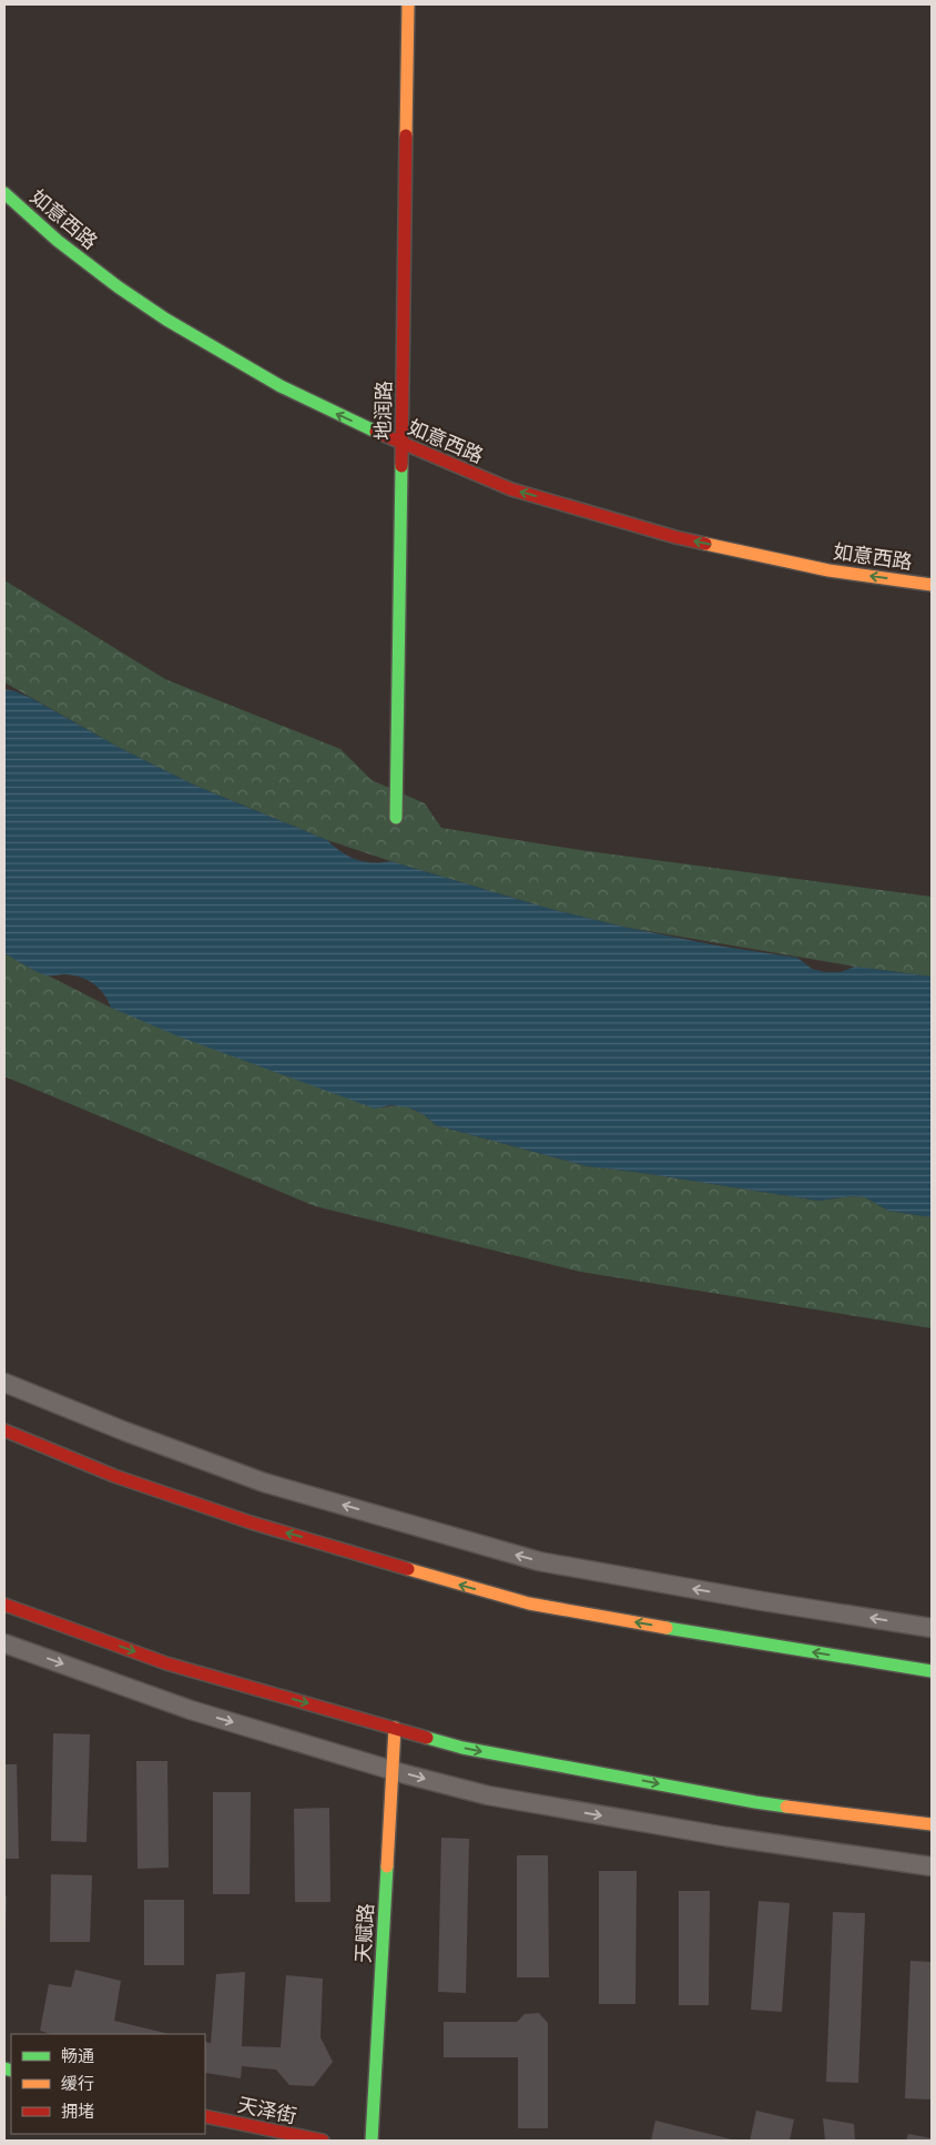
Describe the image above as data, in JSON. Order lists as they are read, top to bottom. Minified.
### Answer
{"streets":{"street":["如意西路","地润路","天赋路","天泽街"]},"crossings":[["如意西路","地润路"]],"one_way":["如意西路"],"legend":["畅通","缓行","拥堵"]}
